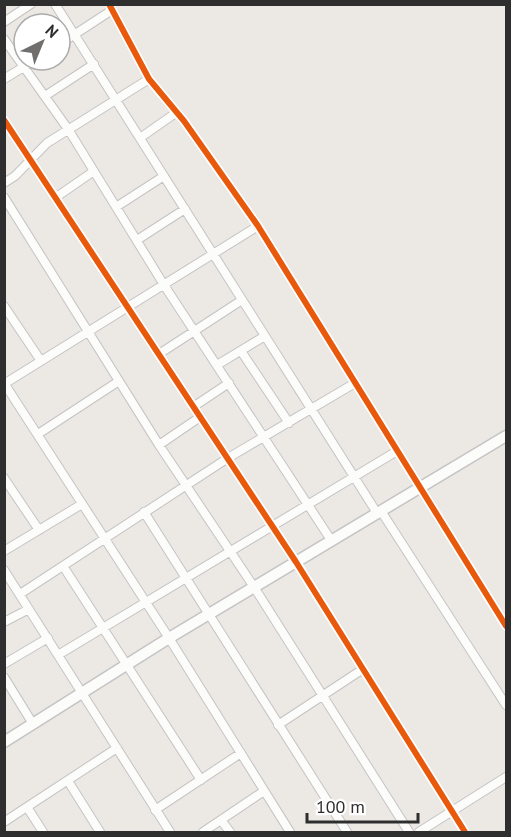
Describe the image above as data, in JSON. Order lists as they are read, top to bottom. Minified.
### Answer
{"scale_bar":"100 m","north":"top right"}
